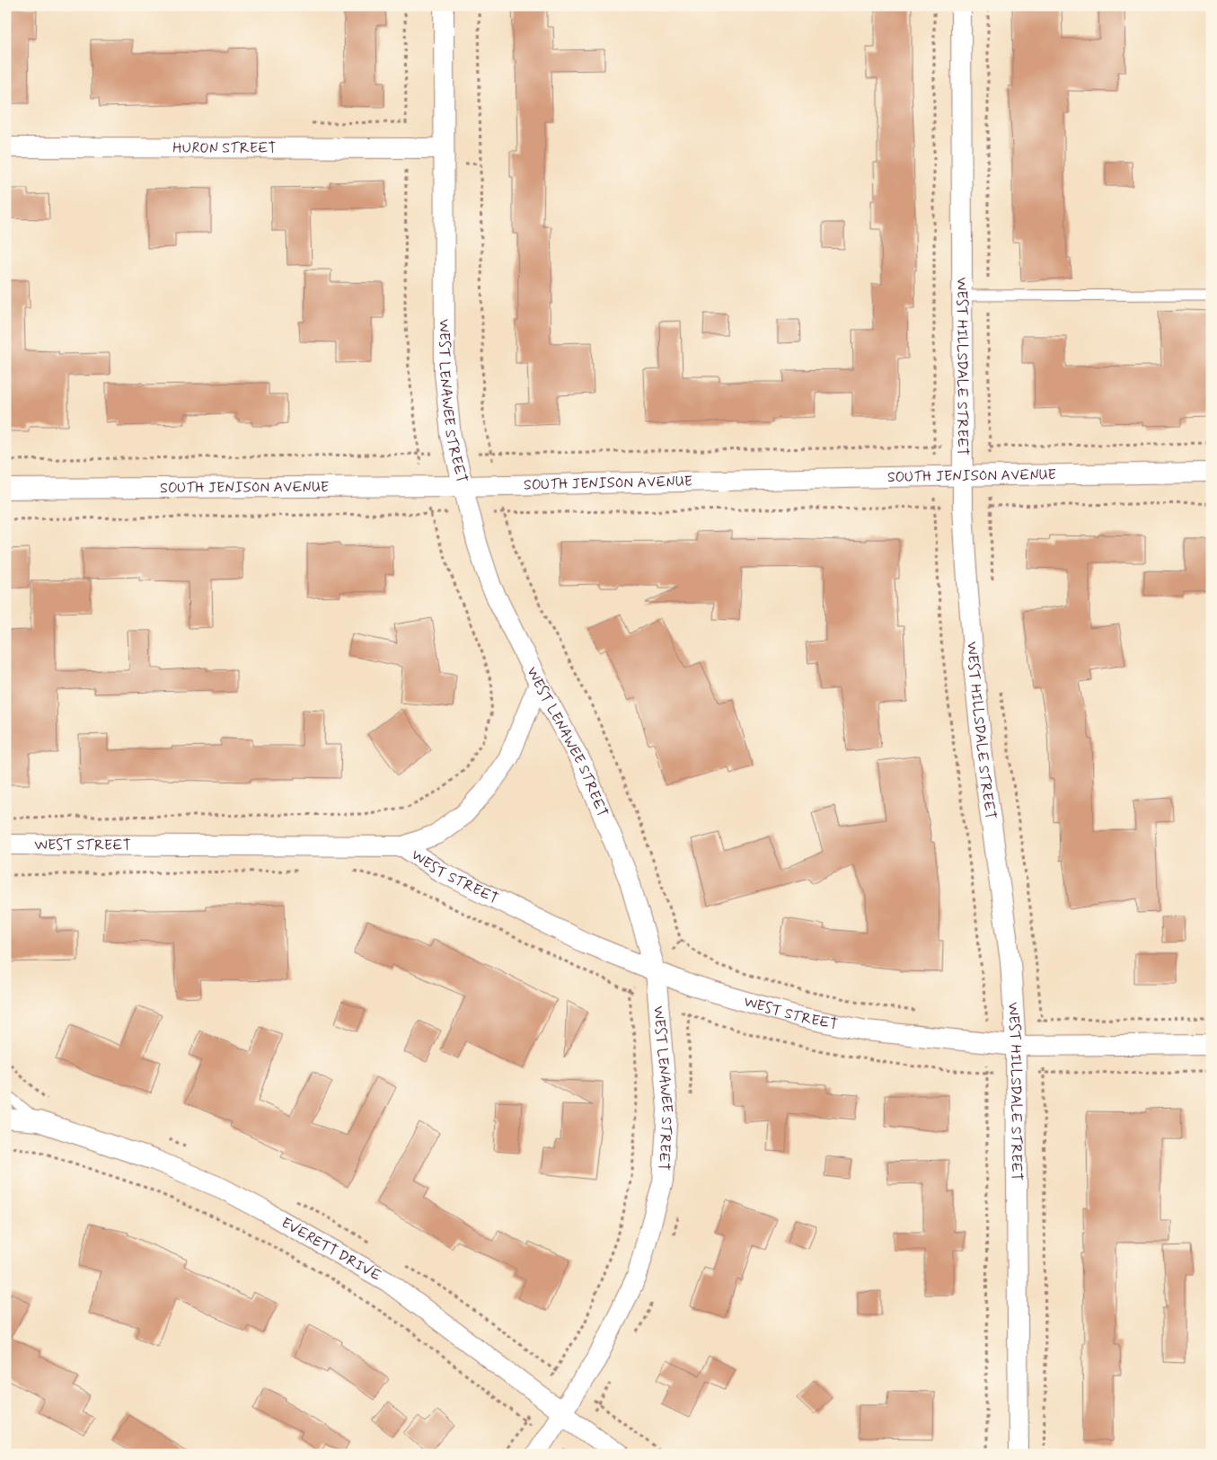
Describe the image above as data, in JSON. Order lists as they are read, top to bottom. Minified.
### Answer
{"streets":{"street":["HURON STREET","WEST HILLSDALE STREET","WEST LENAWEE STREET","SOUTH JENISON AVENUE","WEST STREET","EVERETT DRIVE"]},"crossings":[["HURON STREET","WEST LENAWEE STREET"],["WEST HILLSDALE STREET","SOUTH JENISON AVENUE"],["WEST HILLSDALE STREET","WEST STREET"],["WEST LENAWEE STREET","SOUTH JENISON AVENUE"],["WEST LENAWEE STREET","WEST STREET"],["WEST LENAWEE STREET","EVERETT DRIVE"]]}
